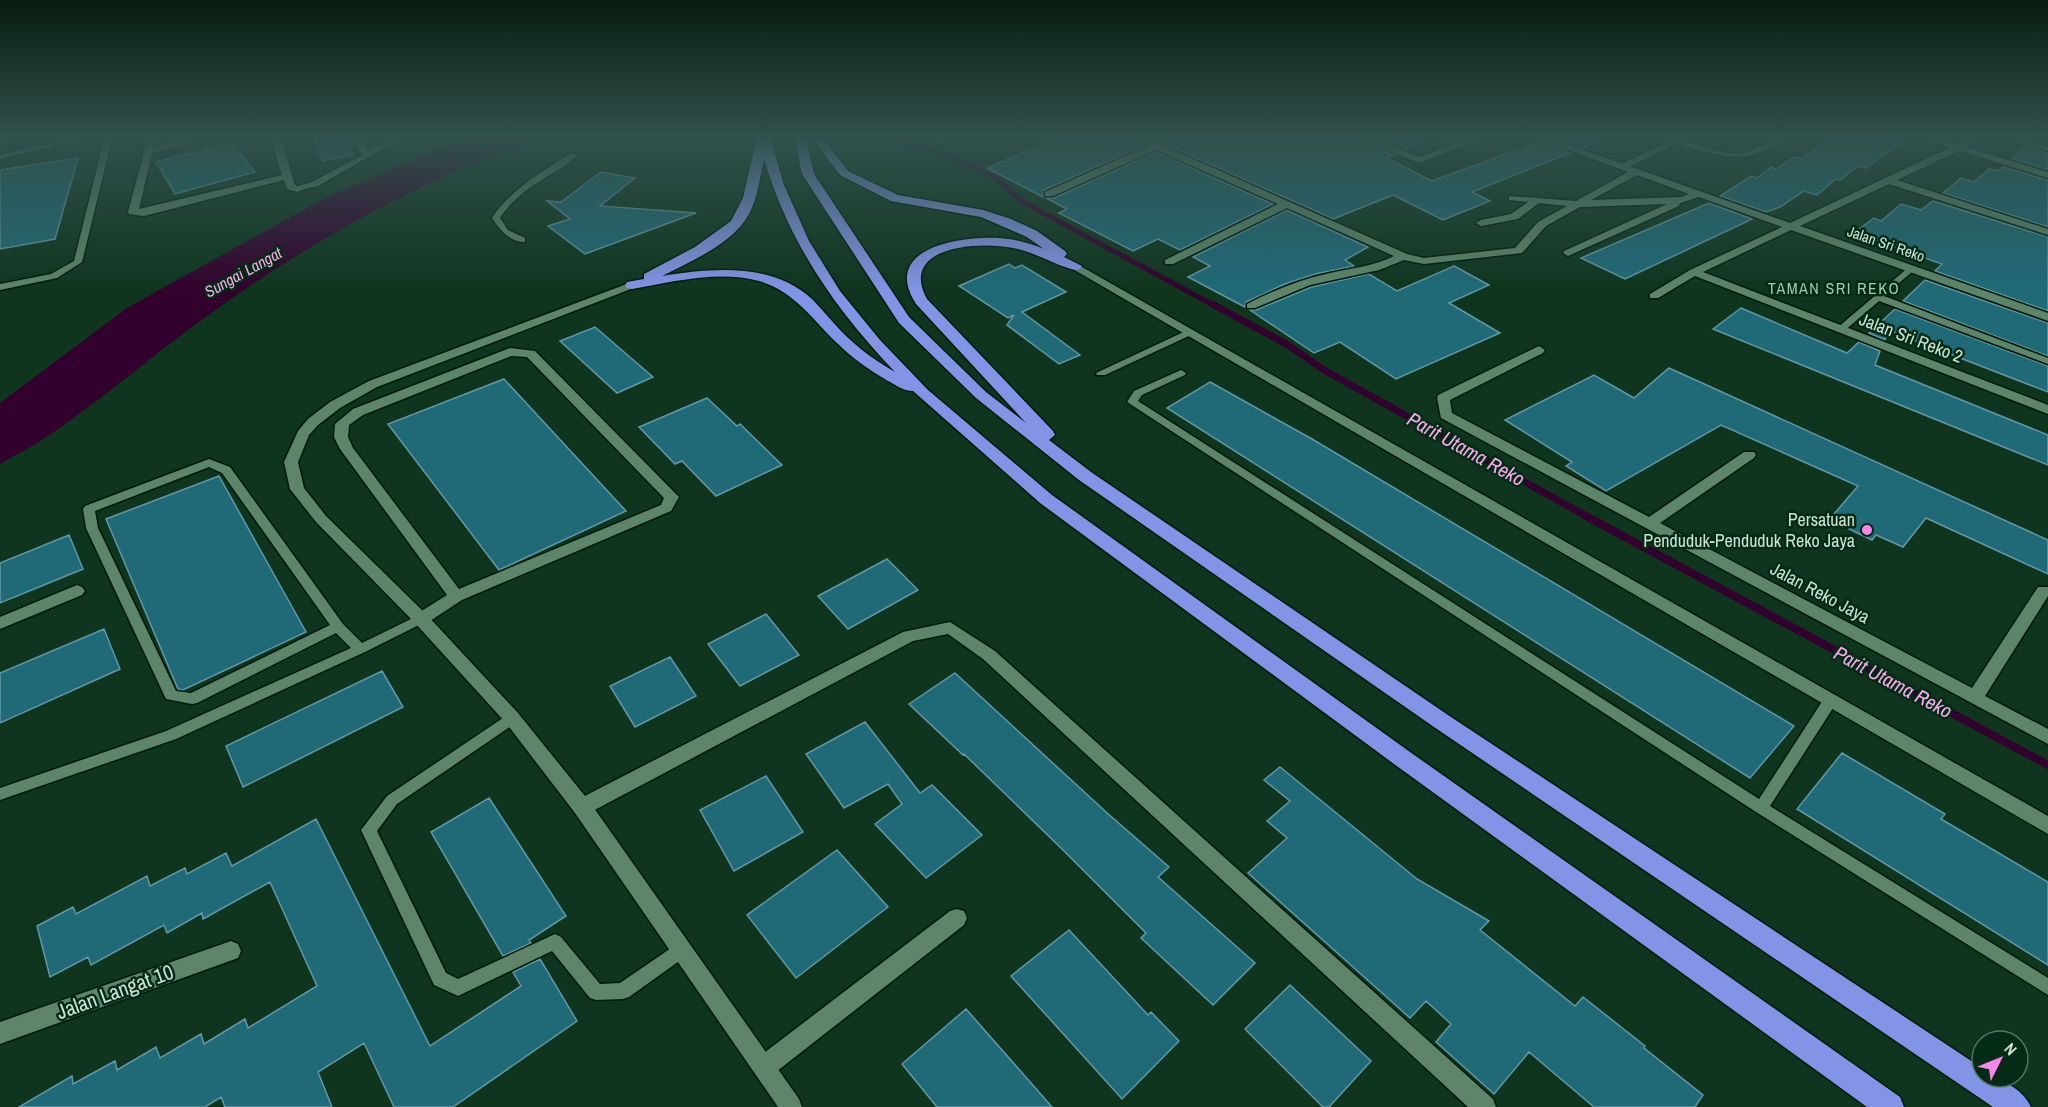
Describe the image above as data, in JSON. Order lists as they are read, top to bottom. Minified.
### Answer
{"streets":{"street":["Jalan Sri Reko","Jalan Sri Reko 2","Jalan Reko Jaya","Jalan Langat 10"]},"districts":["TAMAN SRI REKO"],"water":["Sungai Langat","Parit Utama Reko"],"places":["Persatuan Penduduk-Penduduk Reko Jaya"],"north":"top right"}
